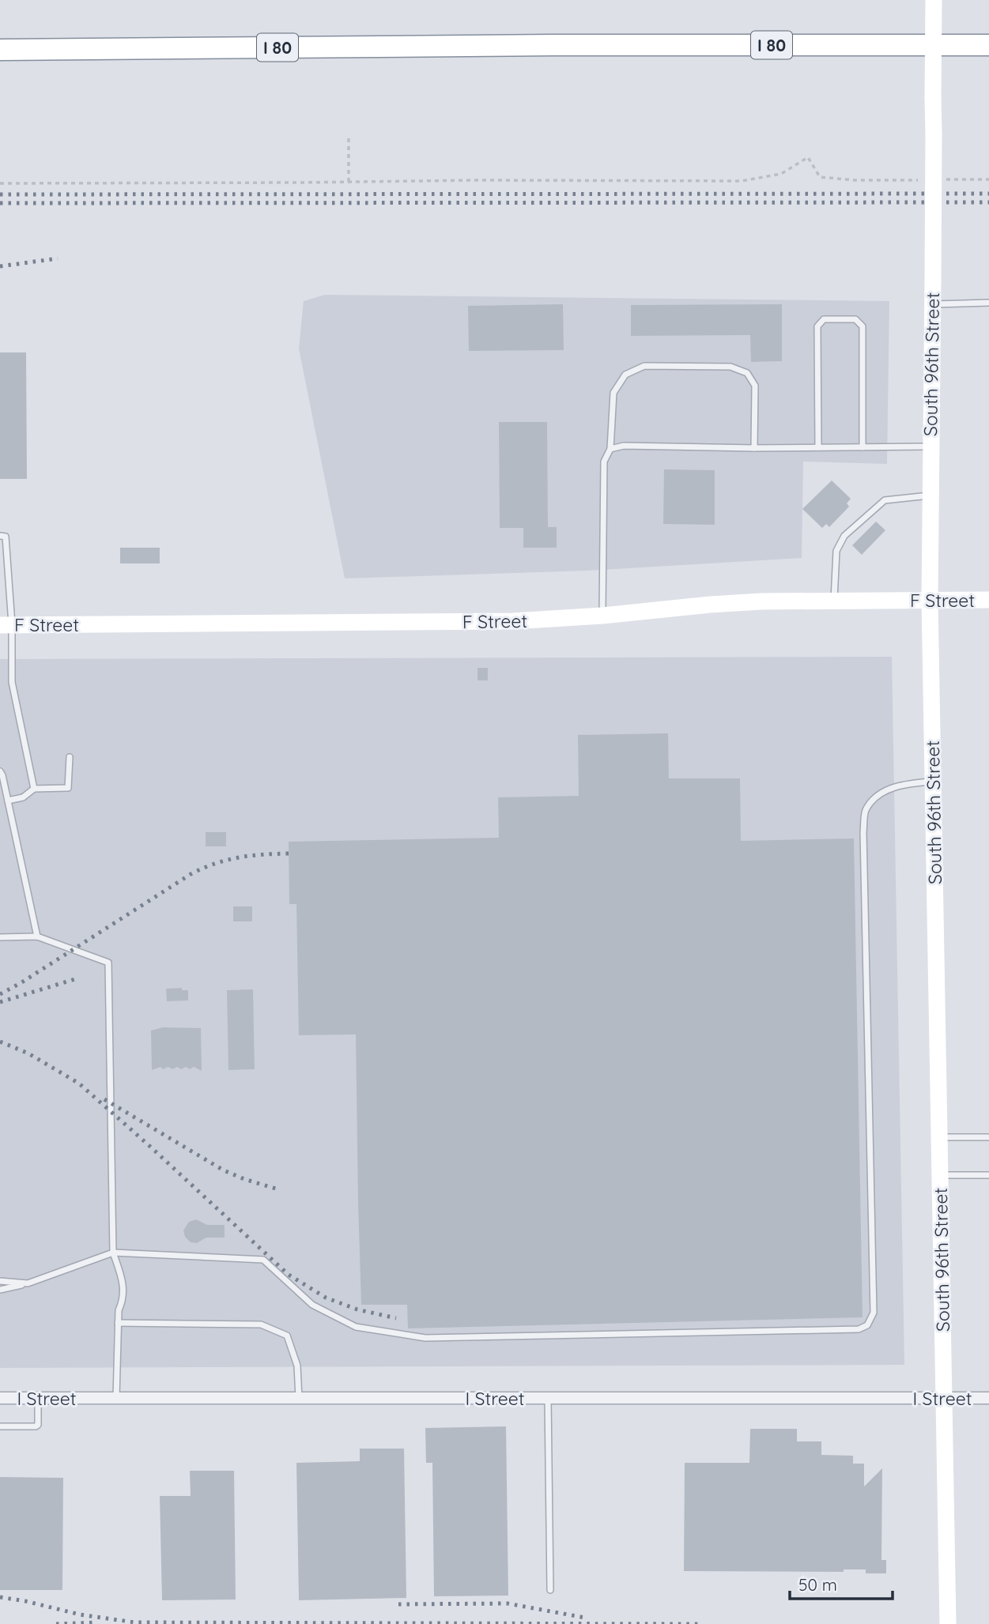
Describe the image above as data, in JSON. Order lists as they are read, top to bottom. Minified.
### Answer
{"streets":{"highway":["I 80"],"street":["South 96th Street","F Street","I Street"]},"crossings":[["South 96th Street","F Street"],["South 96th Street","I Street"]],"scale_bar":"50 m"}
